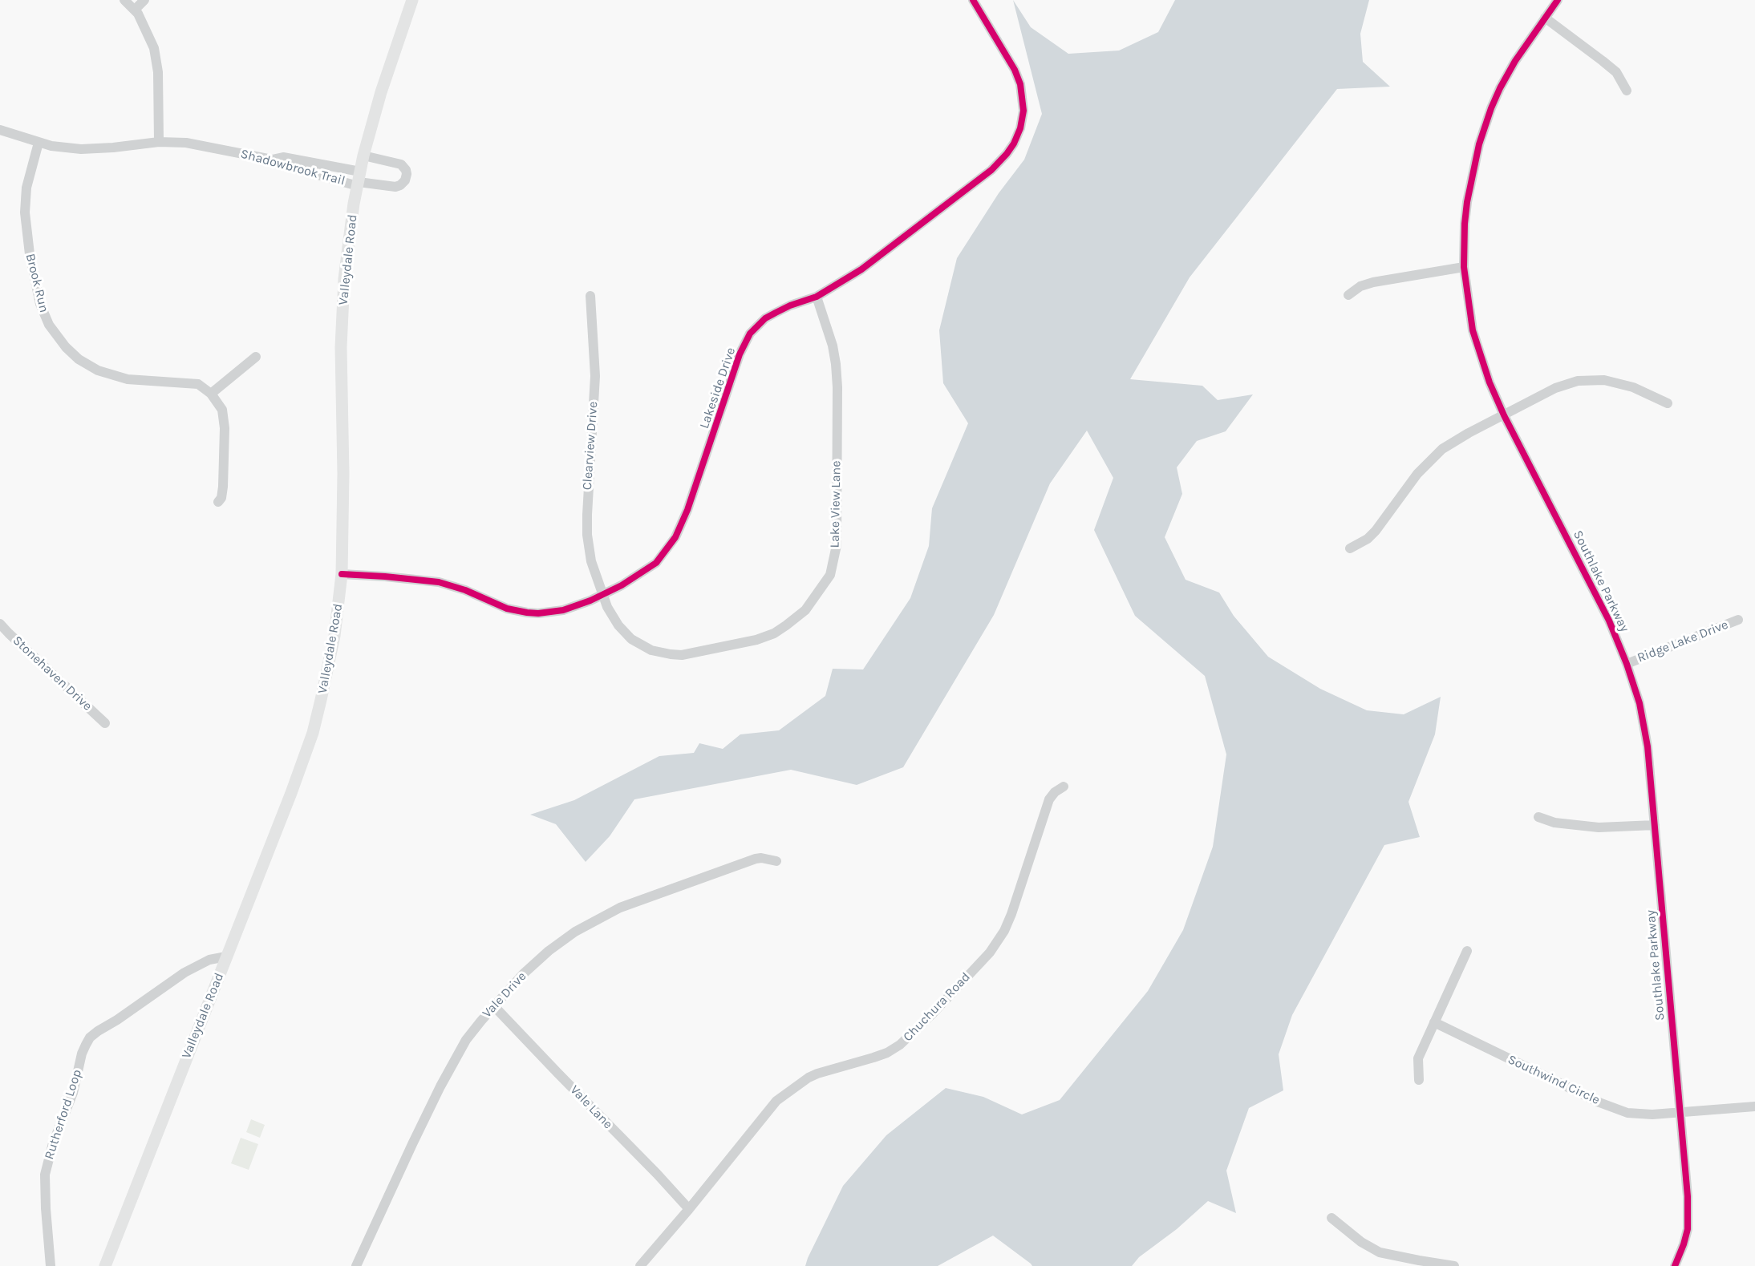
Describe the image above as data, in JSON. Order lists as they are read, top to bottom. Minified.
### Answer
{"streets":{"main road":["Valleydale Road"],"street":["Shadowbrook Trail","Brook Run","Lakeside Drive","Clearview Drive","Lake View Lane","Southlake Parkway","Ridge Lake Drive","Stonehaven Drive","Vale Drive","Chuchura Road","Southwind Circle","Vale Lane","Rutherford Loop"]},"crossings":[["Shadowbrook Trail","Valleydale Road"],["Shadowbrook Trail","Brook Run"],["Valleydale Road","Lakeside Drive"],["Valleydale Road","Rutherford Loop"],["Lakeside Drive","Clearview Drive"],["Lakeside Drive","Lake View Lane"],["Clearview Drive","Lake View Lane"],["Southlake Parkway","Ridge Lake Drive"],["Southlake Parkway","Southwind Circle"],["Vale Drive","Vale Lane"],["Chuchura Road","Vale Lane"]]}
